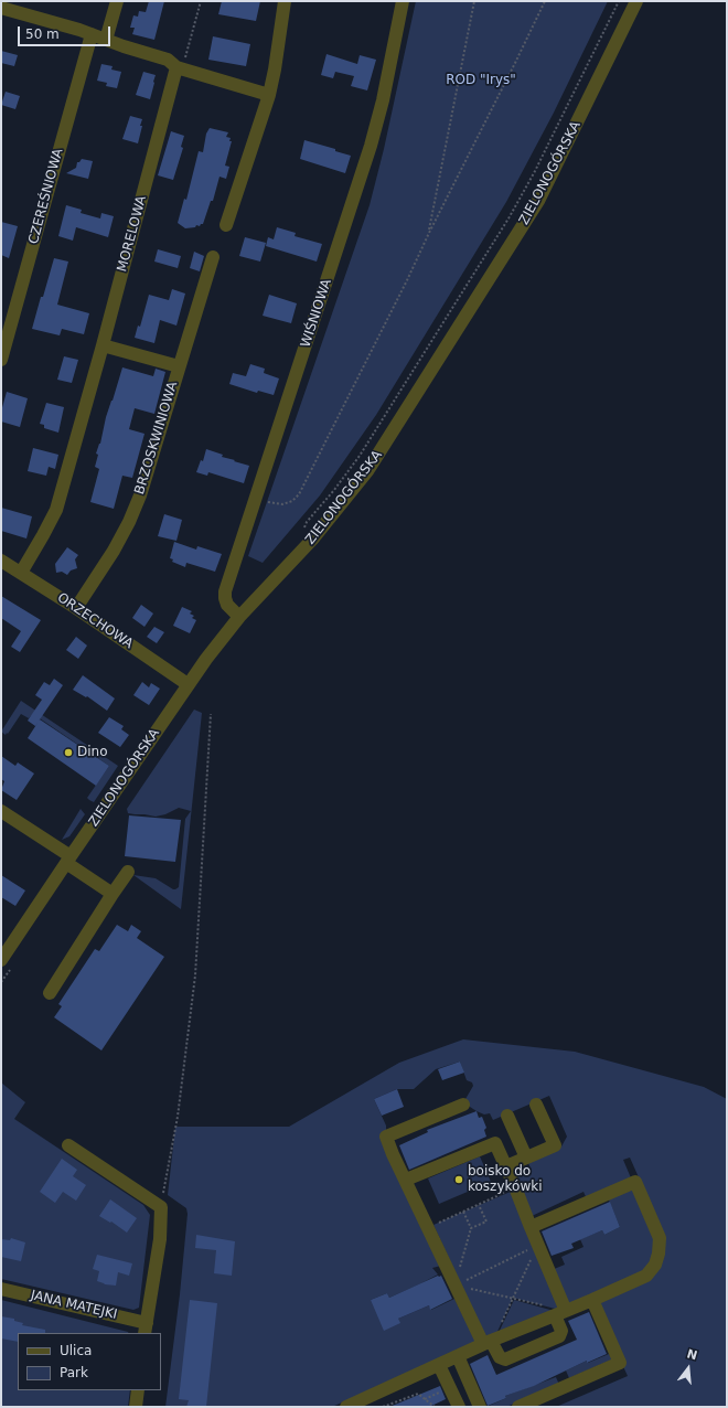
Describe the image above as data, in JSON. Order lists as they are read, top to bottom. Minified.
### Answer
{"streets":{"street":["ZIELONOGÓRSKA","CZEREŚNIOWA","MORELOWA","WIŚNIOWA","BRZOSKWINIOWA","ORZECHOWA","JANA MATEJKI"]},"crossings":[["ZIELONOGÓRSKA","WIŚNIOWA"],["ZIELONOGÓRSKA","ORZECHOWA"],["MORELOWA","ORZECHOWA"],["BRZOSKWINIOWA","ORZECHOWA"]],"parks":["ROD \"Irys\""],"places":["Dino","boisko do koszykówki"],"legend":["Ulica","Park"],"scale_bar":"50 m","north":"top"}
